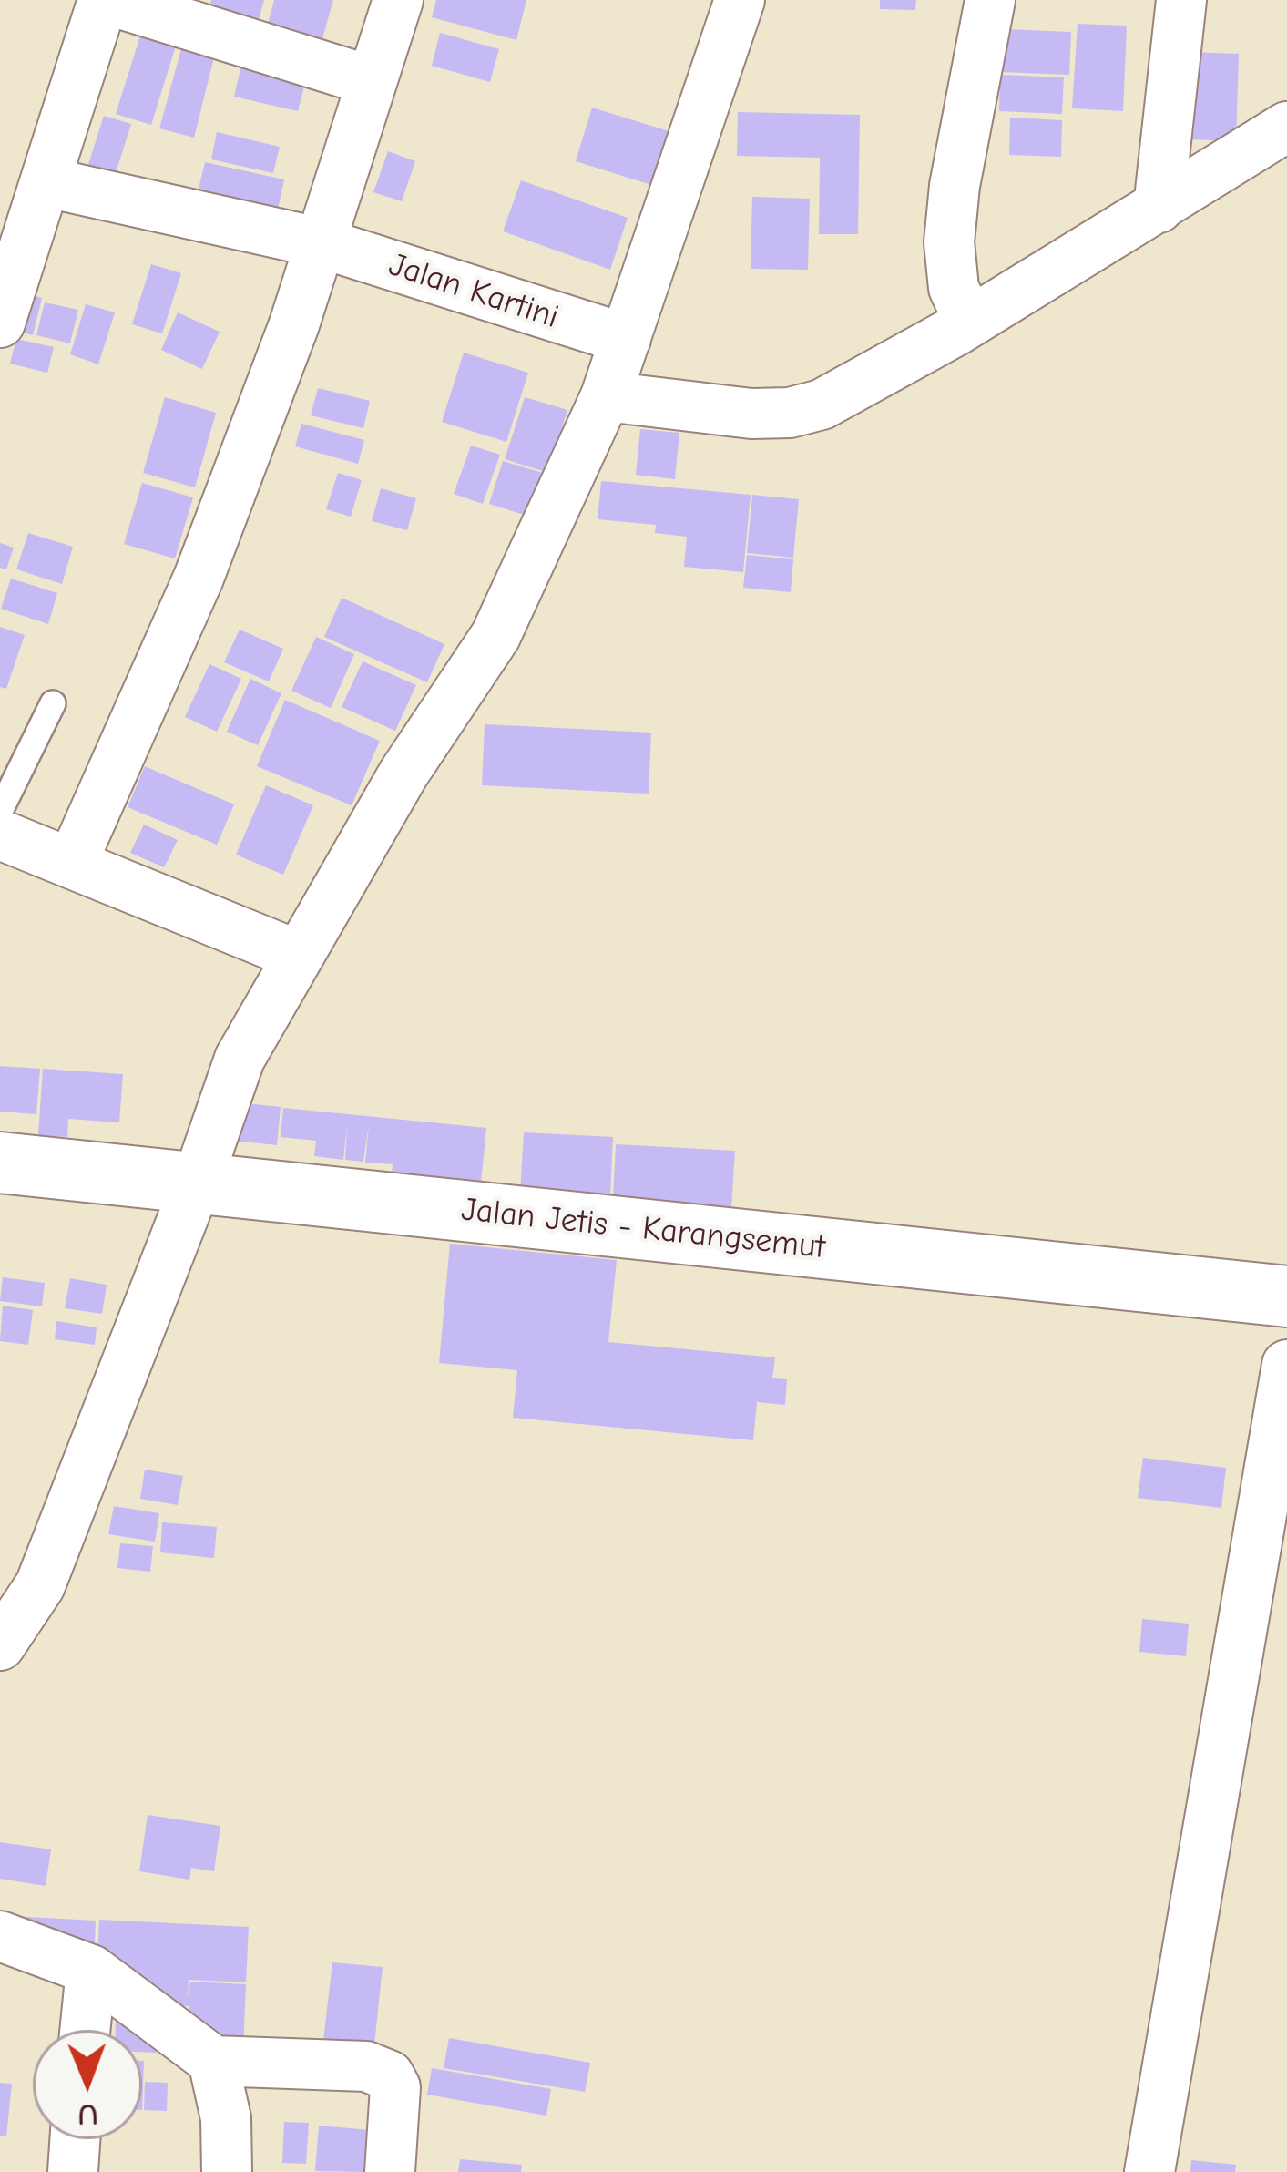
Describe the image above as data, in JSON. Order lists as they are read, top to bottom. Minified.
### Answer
{"streets":{"main road":["Jalan Jetis - Karangsemut"],"street":["Jalan Kartini"]},"north":"bottom"}
